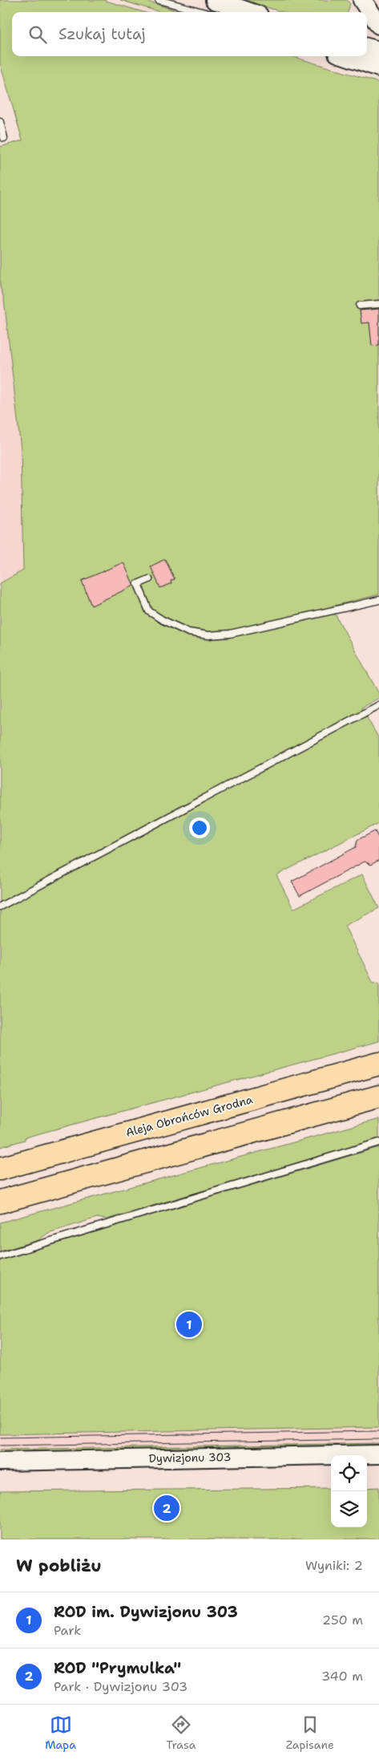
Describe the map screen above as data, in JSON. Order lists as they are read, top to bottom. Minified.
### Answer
{"streets":{"highway":["Aleja Obrońców Grodna"],"street":["Dywizjonu 303"]},"page":{"search":"Szukaj tutaj","pins":["1","2"],"heading":["W pobliżu","Wyniki: 2"],"list":[{"mark":"1","name":"ROD im. Dywizjonu 303","note":"Park","value":"250 m"},{"mark":"2","name":"ROD \"Prymulka\"","note":"Park · Dywizjonu 303","value":"340 m"}],"nav":["Mapa","Trasa","Zapisane"]}}
